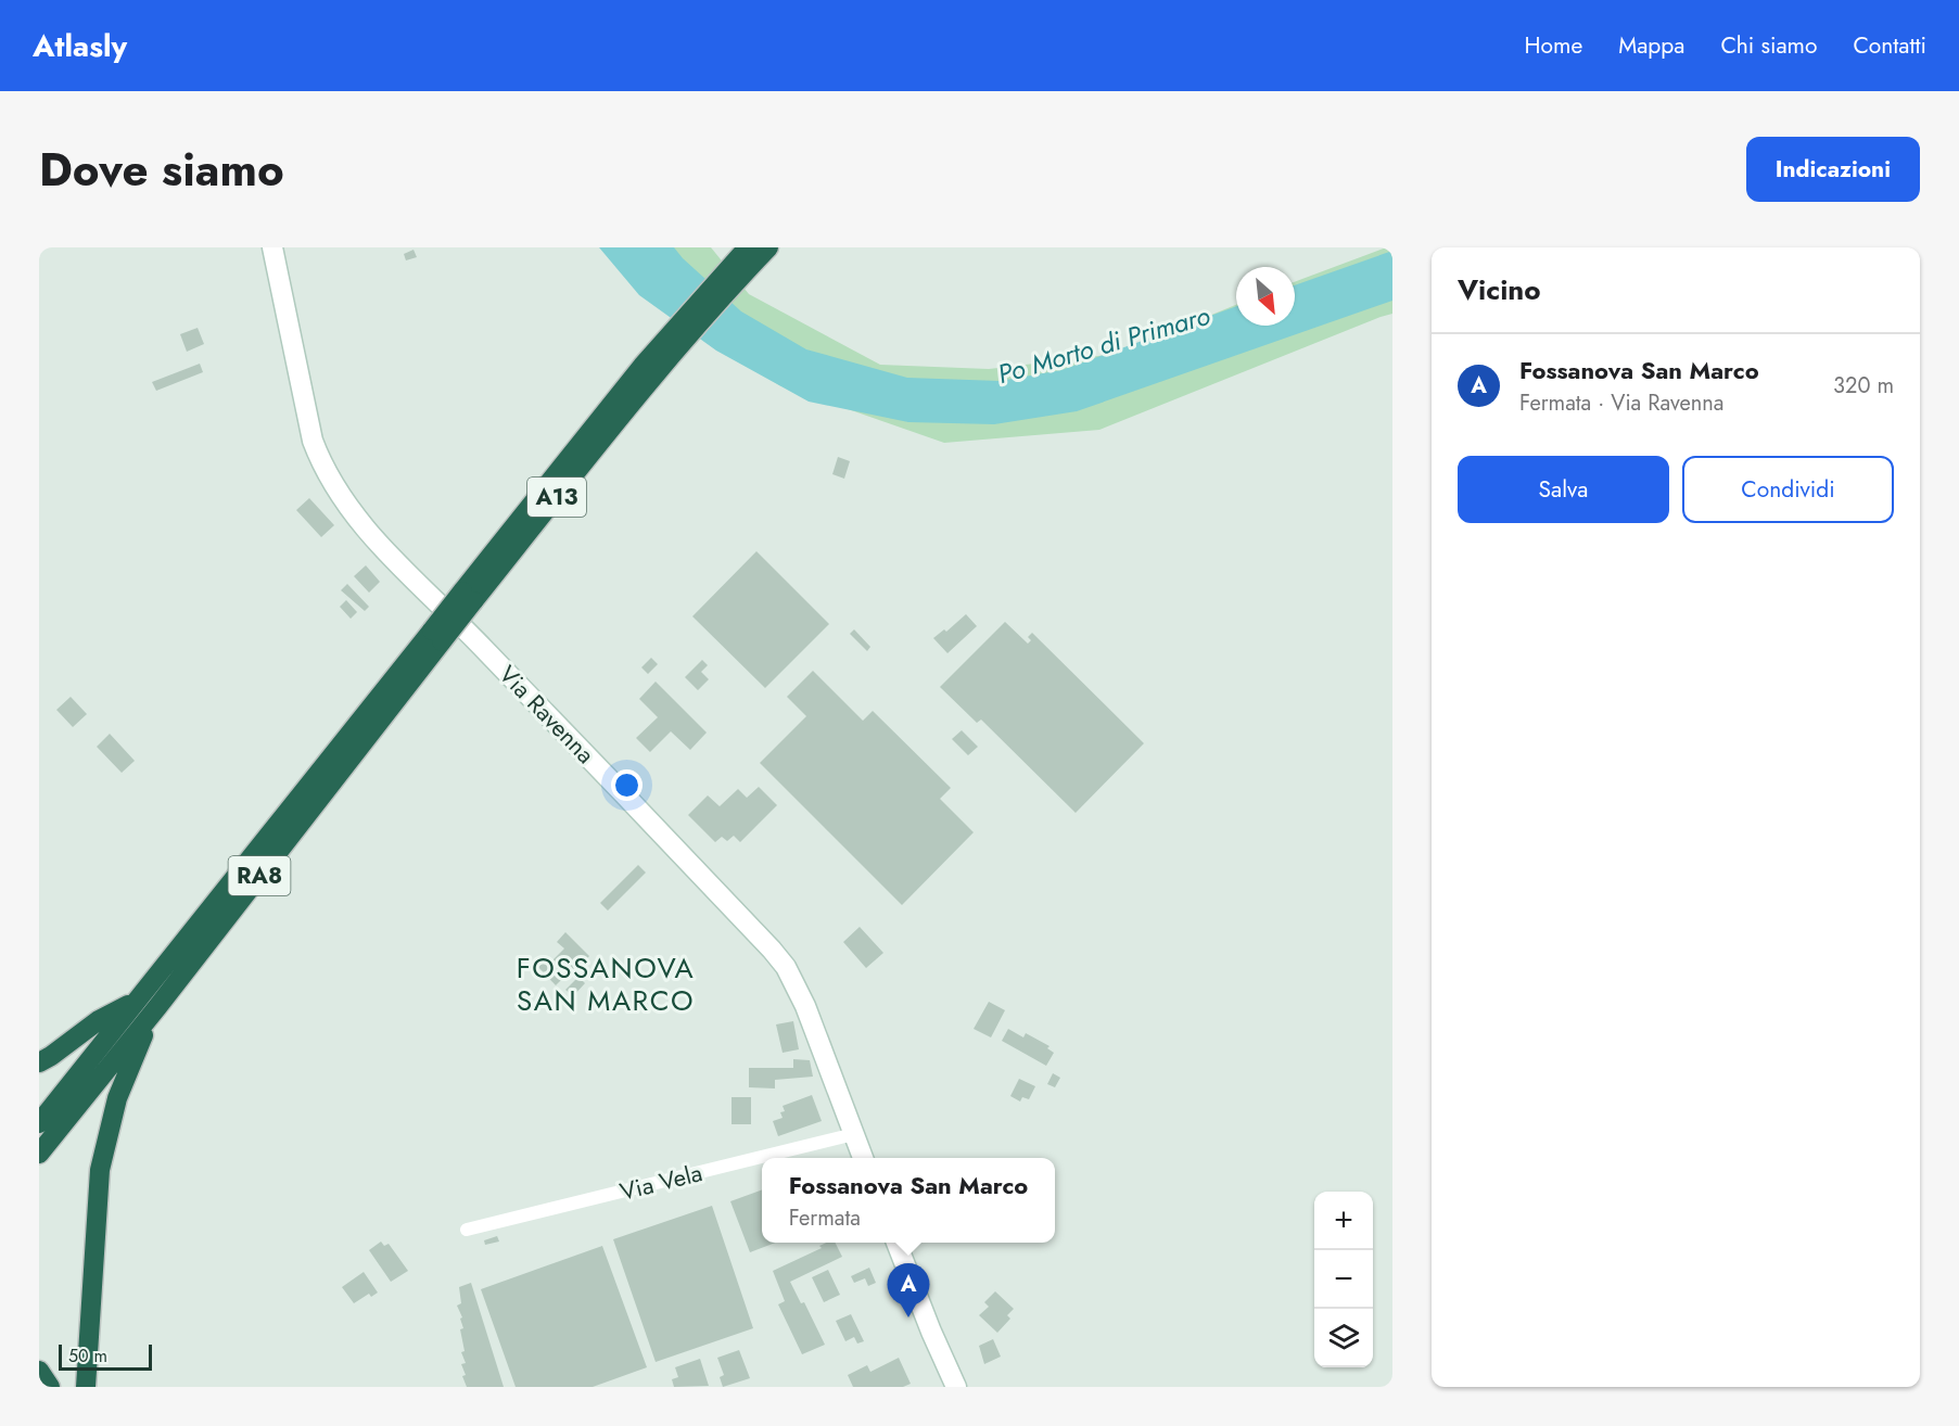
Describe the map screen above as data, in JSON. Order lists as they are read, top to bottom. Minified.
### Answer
{"streets":{"highway":["A13","RA8"],"main road":["Via Ravenna"],"street":["Via Vela"]},"crossings":[["A13","RA8"],["Via Ravenna","Via Vela"]],"districts":["FOSSANOVA SAN MARCO"],"water":["Po Morto di Primaro"],"scale_bar":"50 m","north":"bottom right","page":{"header":"Atlasly","nav":["Home","Mappa","Chi siamo","Contatti"],"title":"Dove siamo","buttons":["Indicazioni",["Salva","Condividi"]],"heading":"Vicino","list":[{"mark":"A","name":"Fossanova San Marco","note":"Fermata · Via Ravenna","value":"320 m"}],"popup":["Fossanova San Marco","Fermata"],"map_buttons":["+","−"],"pins":"A","scale":"50 m"}}
